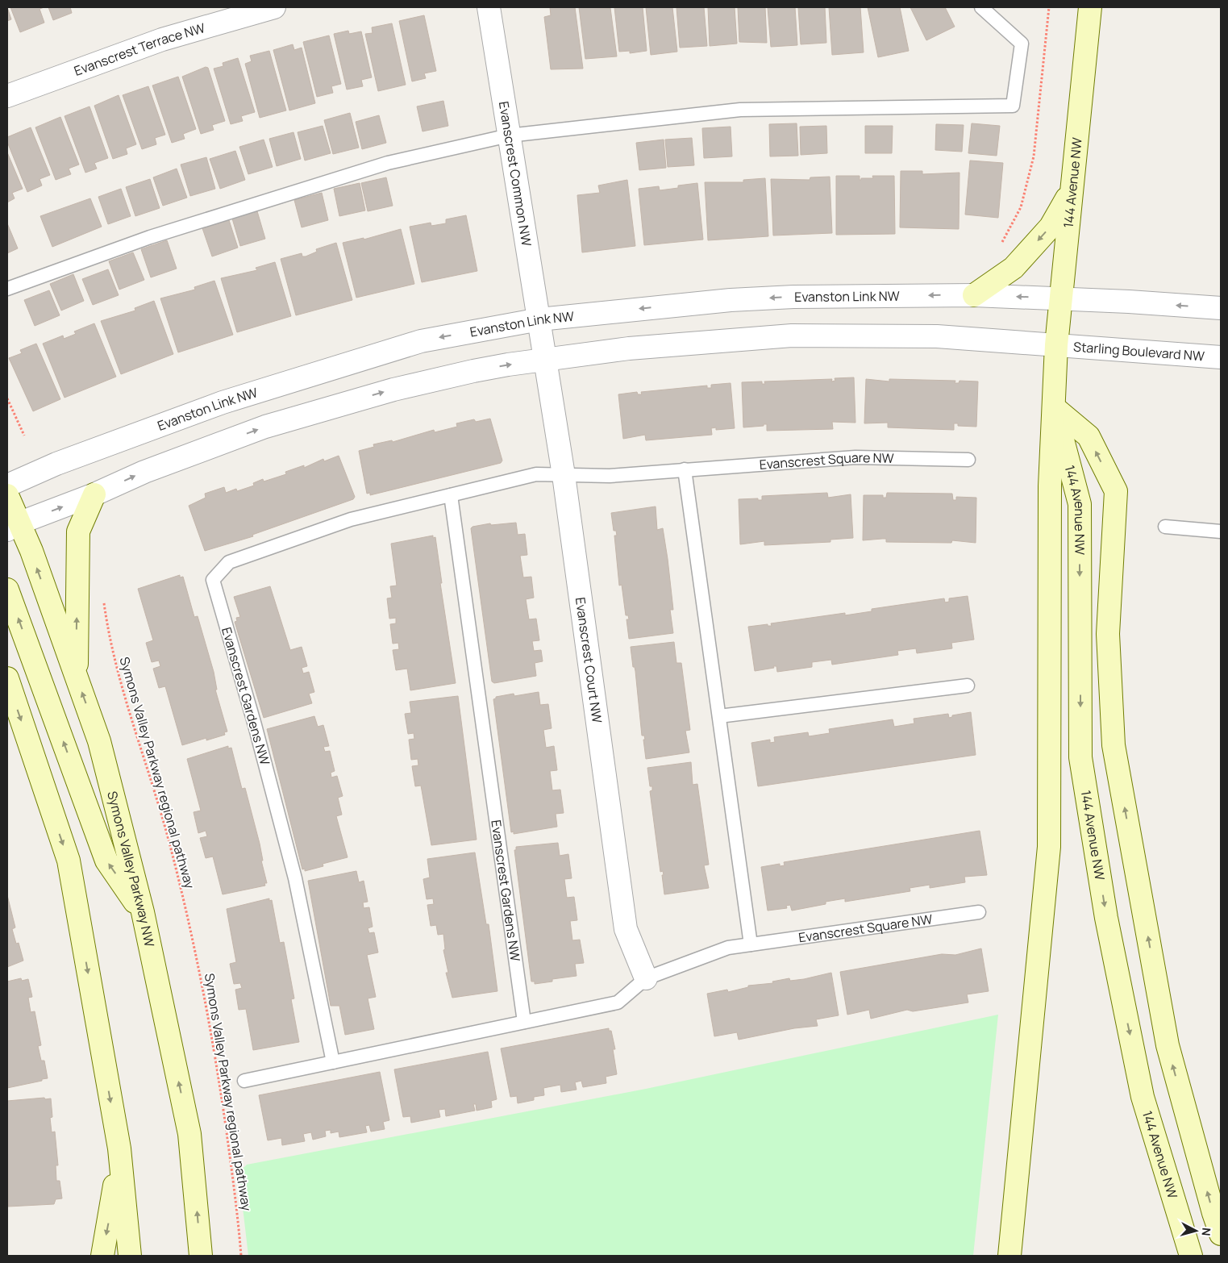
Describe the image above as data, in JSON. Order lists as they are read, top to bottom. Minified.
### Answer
{"streets":{"main road":["144 Avenue NW","Symons Valley Parkway NW"],"street":["Evanscrest Terrace NW","Evanscrest Common NW","Evanston Link NW","Starling Boulevard NW","Evanscrest Court NW"],"lane":["Evanscrest Square NW","Evanscrest Gardens NW"],"path":["Symons Valley Parkway regional pathway"]},"crossings":[["Evanscrest Common NW","Evanston Link NW"],["Evanscrest Common NW","Evanscrest Court NW"],["144 Avenue NW","Evanston Link NW"],["144 Avenue NW","Starling Boulevard NW"],["Evanston Link NW","Starling Boulevard NW"],["Evanston Link NW","Evanscrest Court NW"],["Evanston Link NW","Symons Valley Parkway NW"],["Evanscrest Square NW","Evanscrest Court NW"],["Evanscrest Square NW","Evanscrest Gardens NW"],["Evanscrest Court NW","Evanscrest Gardens NW"]],"north":"right"}
